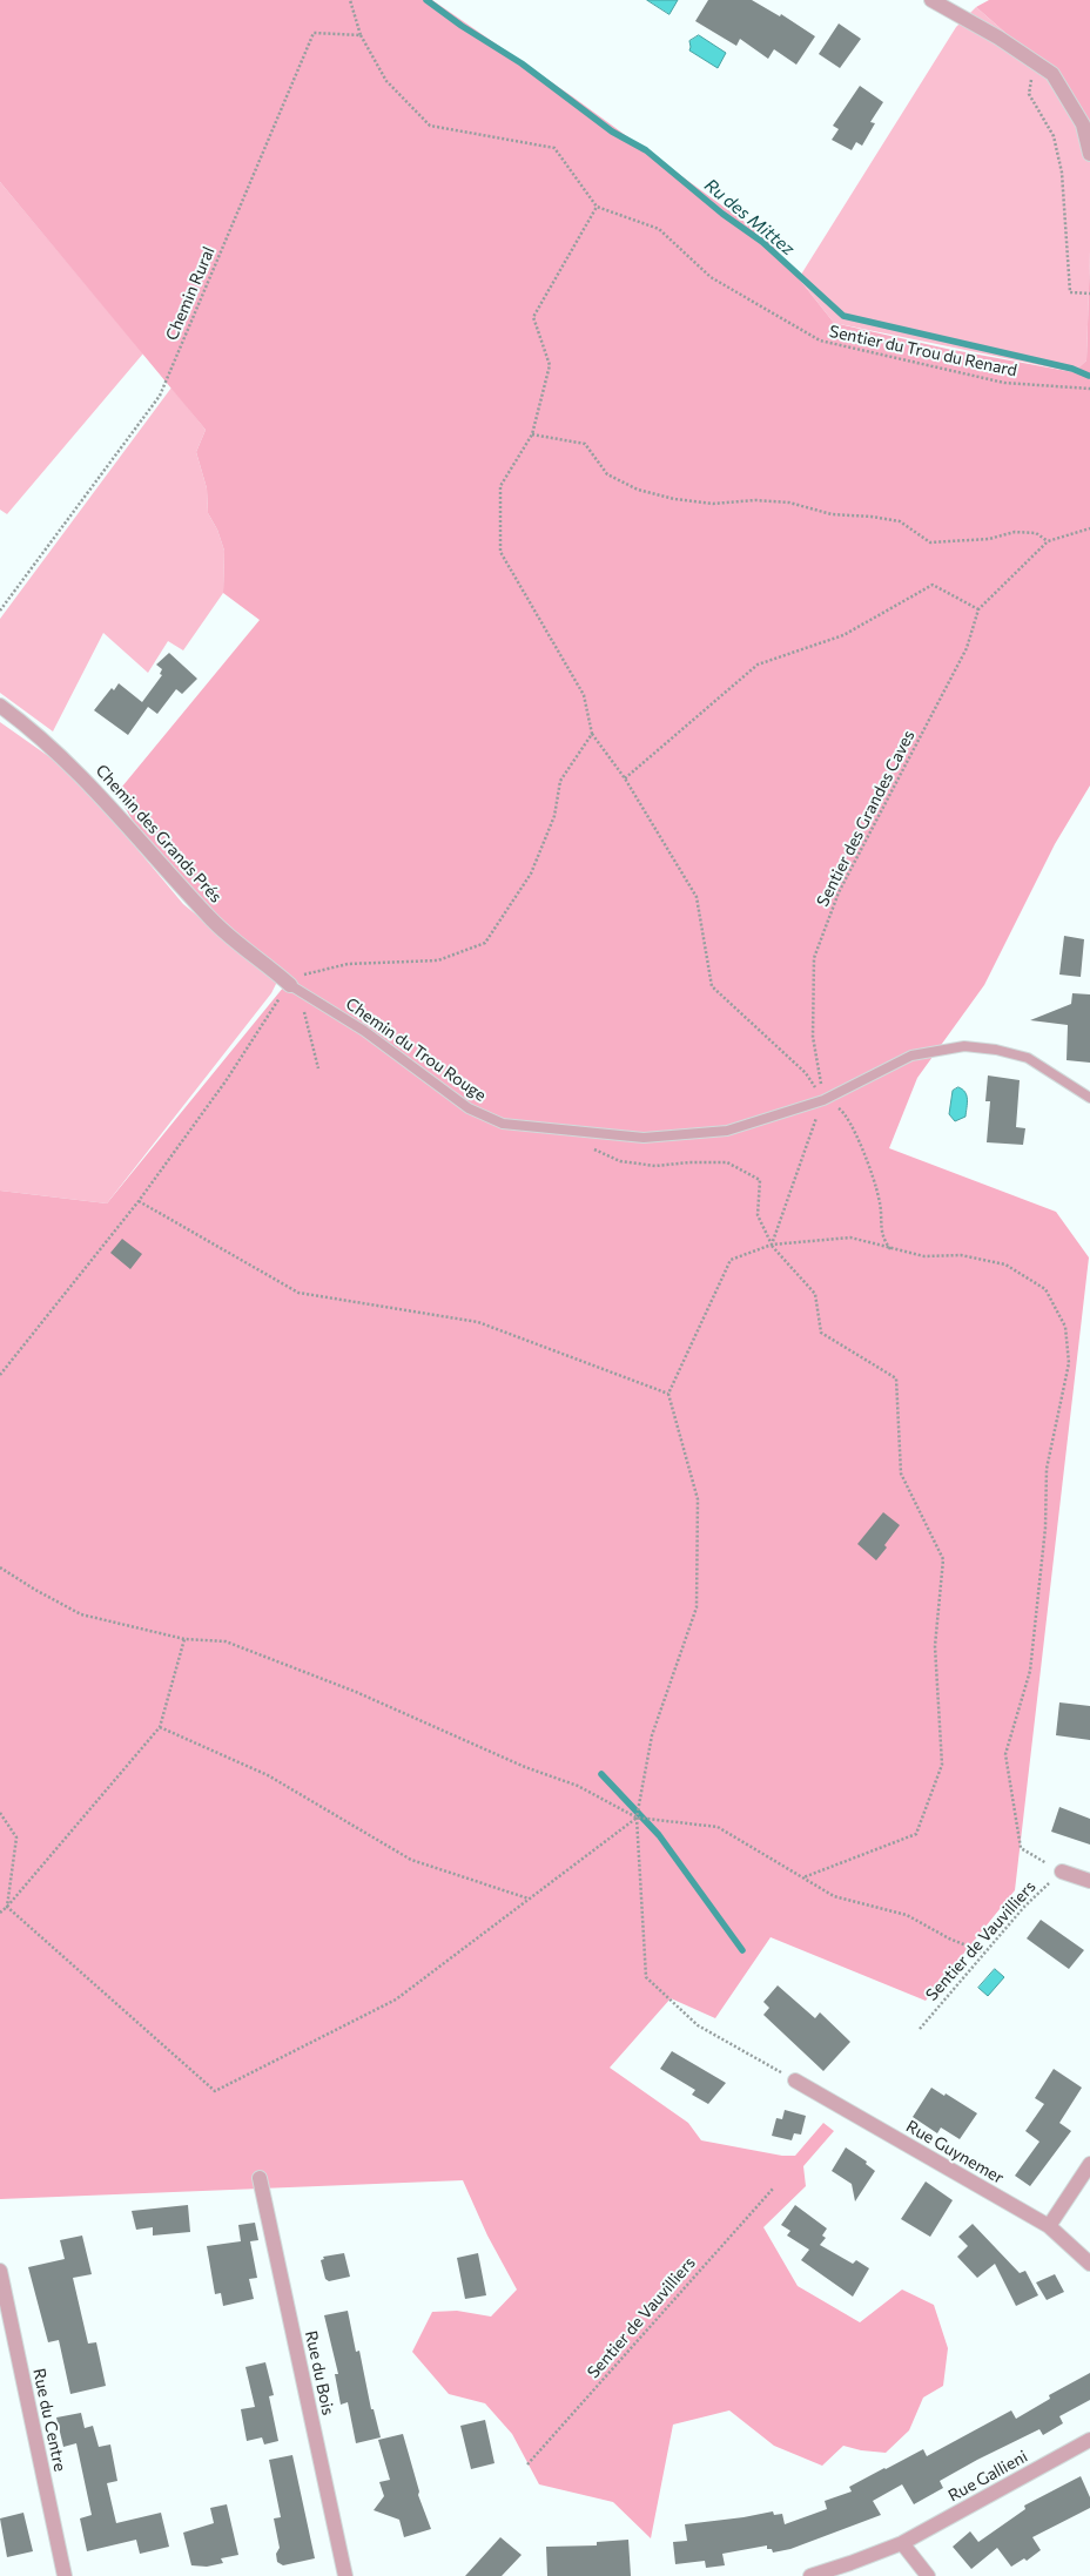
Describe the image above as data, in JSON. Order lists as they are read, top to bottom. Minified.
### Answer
{"streets":{"street":["Chemin des Grands Prés","Rue Guynemer","Rue du Bois","Rue du Centre","Rue Gallieni"],"lane":["Chemin du Trou Rouge"],"path":["Chemin Rural","Sentier du Trou du Renard","Sentier des Grandes Caves","Sentier de Vauvilliers"]},"crossings":[["Sentier des Grandes Caves","Chemin du Trou Rouge"],["Chemin des Grands Prés","Chemin du Trou Rouge"]],"water":["Ru des Mittez"]}
